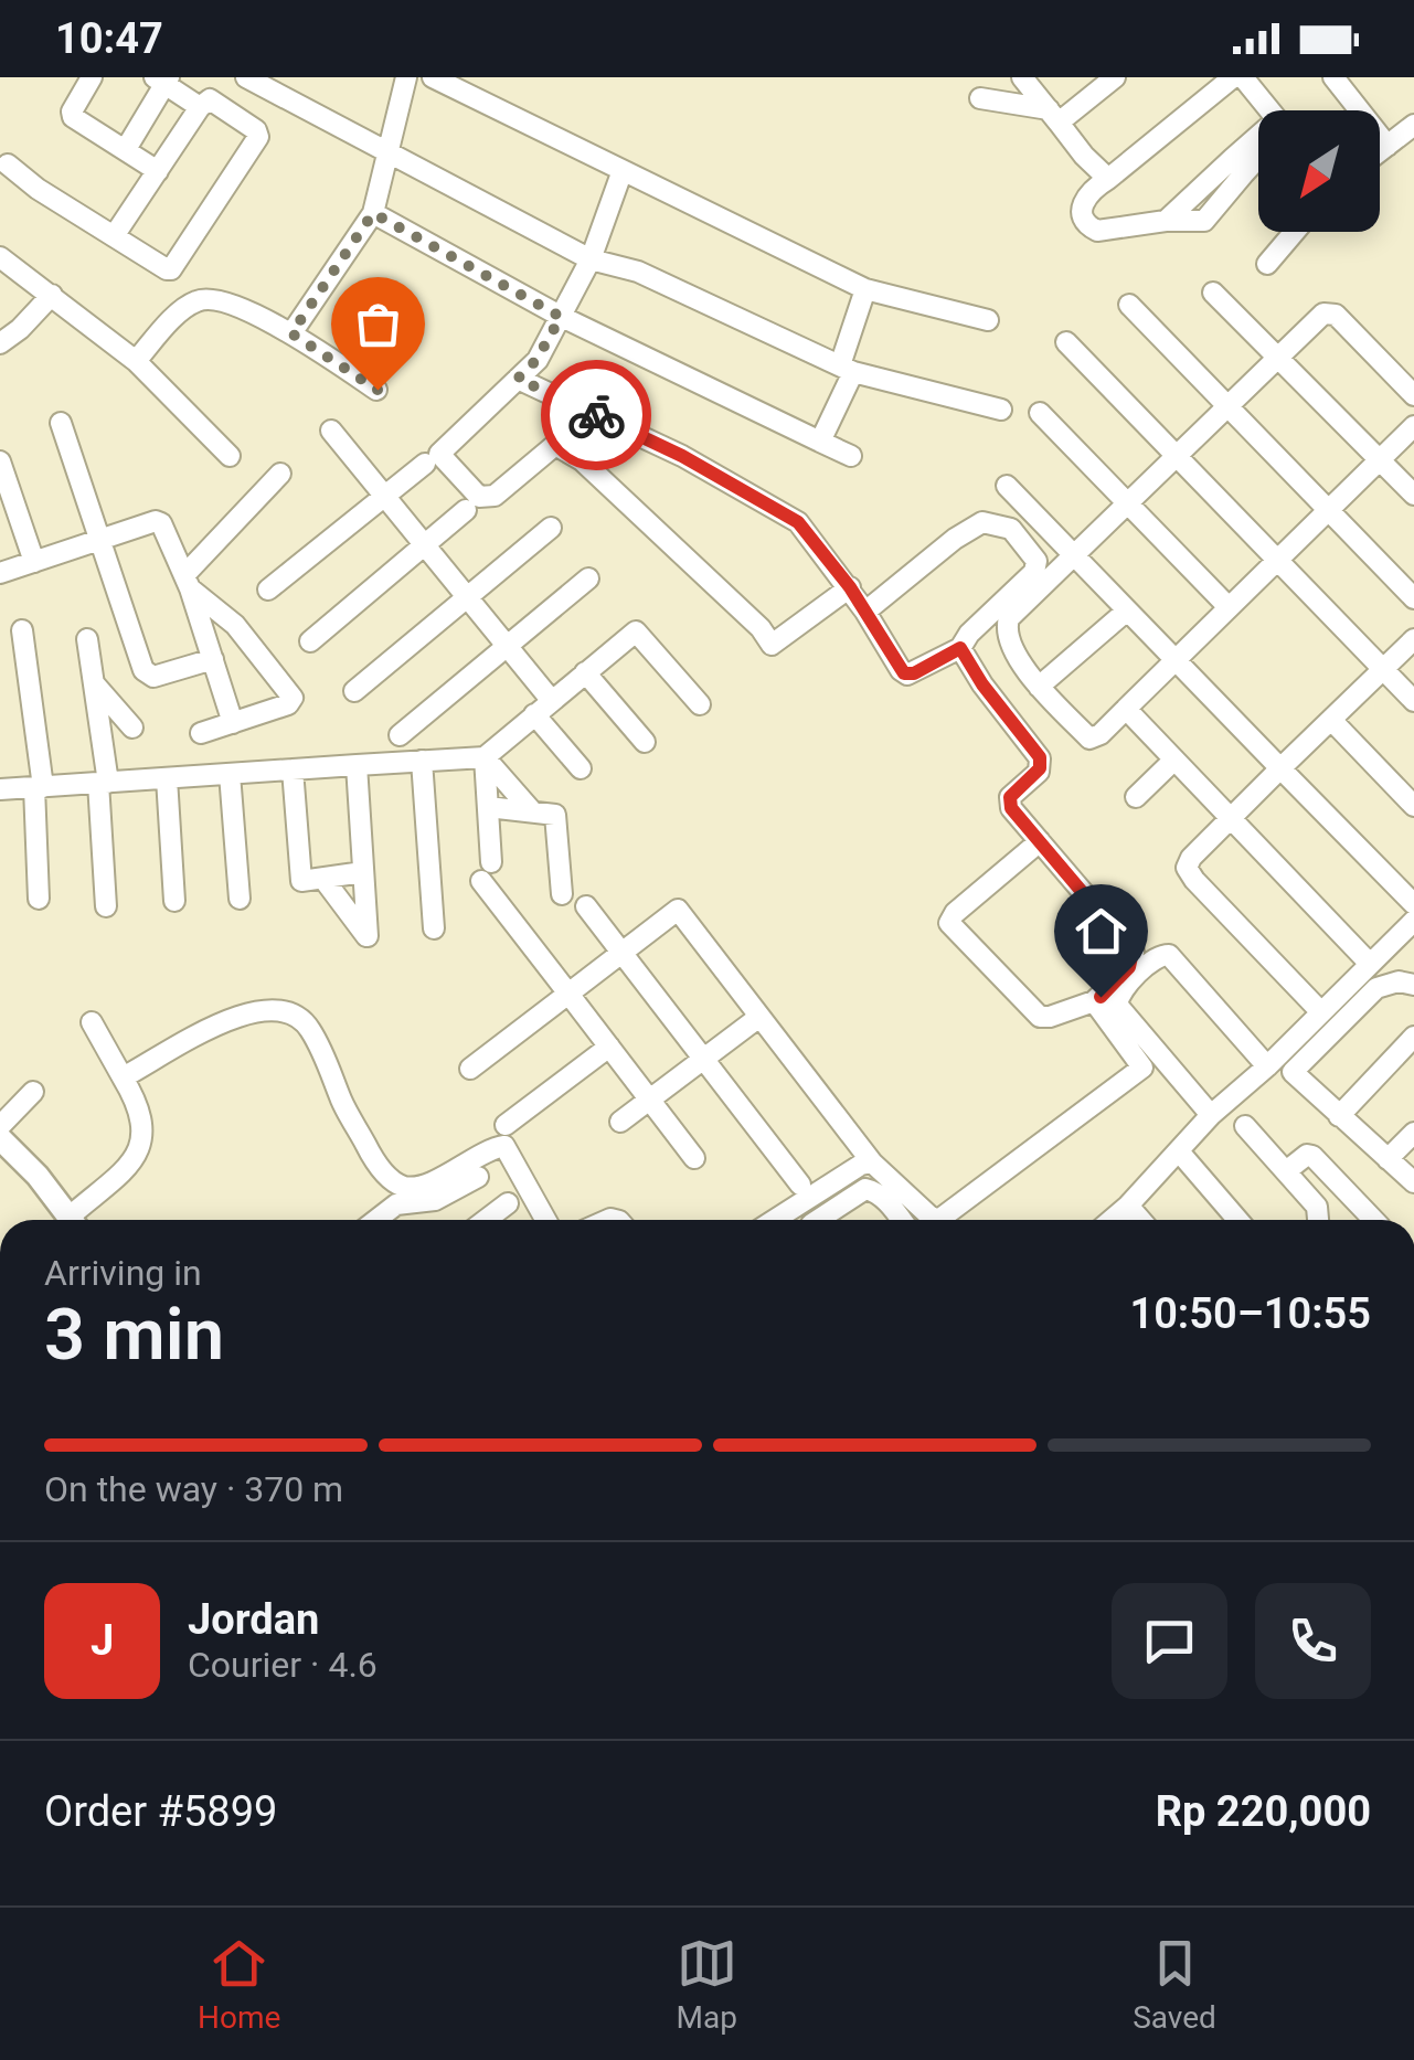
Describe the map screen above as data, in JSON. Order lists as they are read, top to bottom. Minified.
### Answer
{"north":"bottom left","page":{"status":"10:47","heading":["3 min","Arriving in","10:50–10:55"],"panel":["Jordan","Courier · 4.6","Order #5899","Rp 220,000"],"bar":"On the way · 370 m","round":"J","tabs":["Home","Map","Saved"]}}
